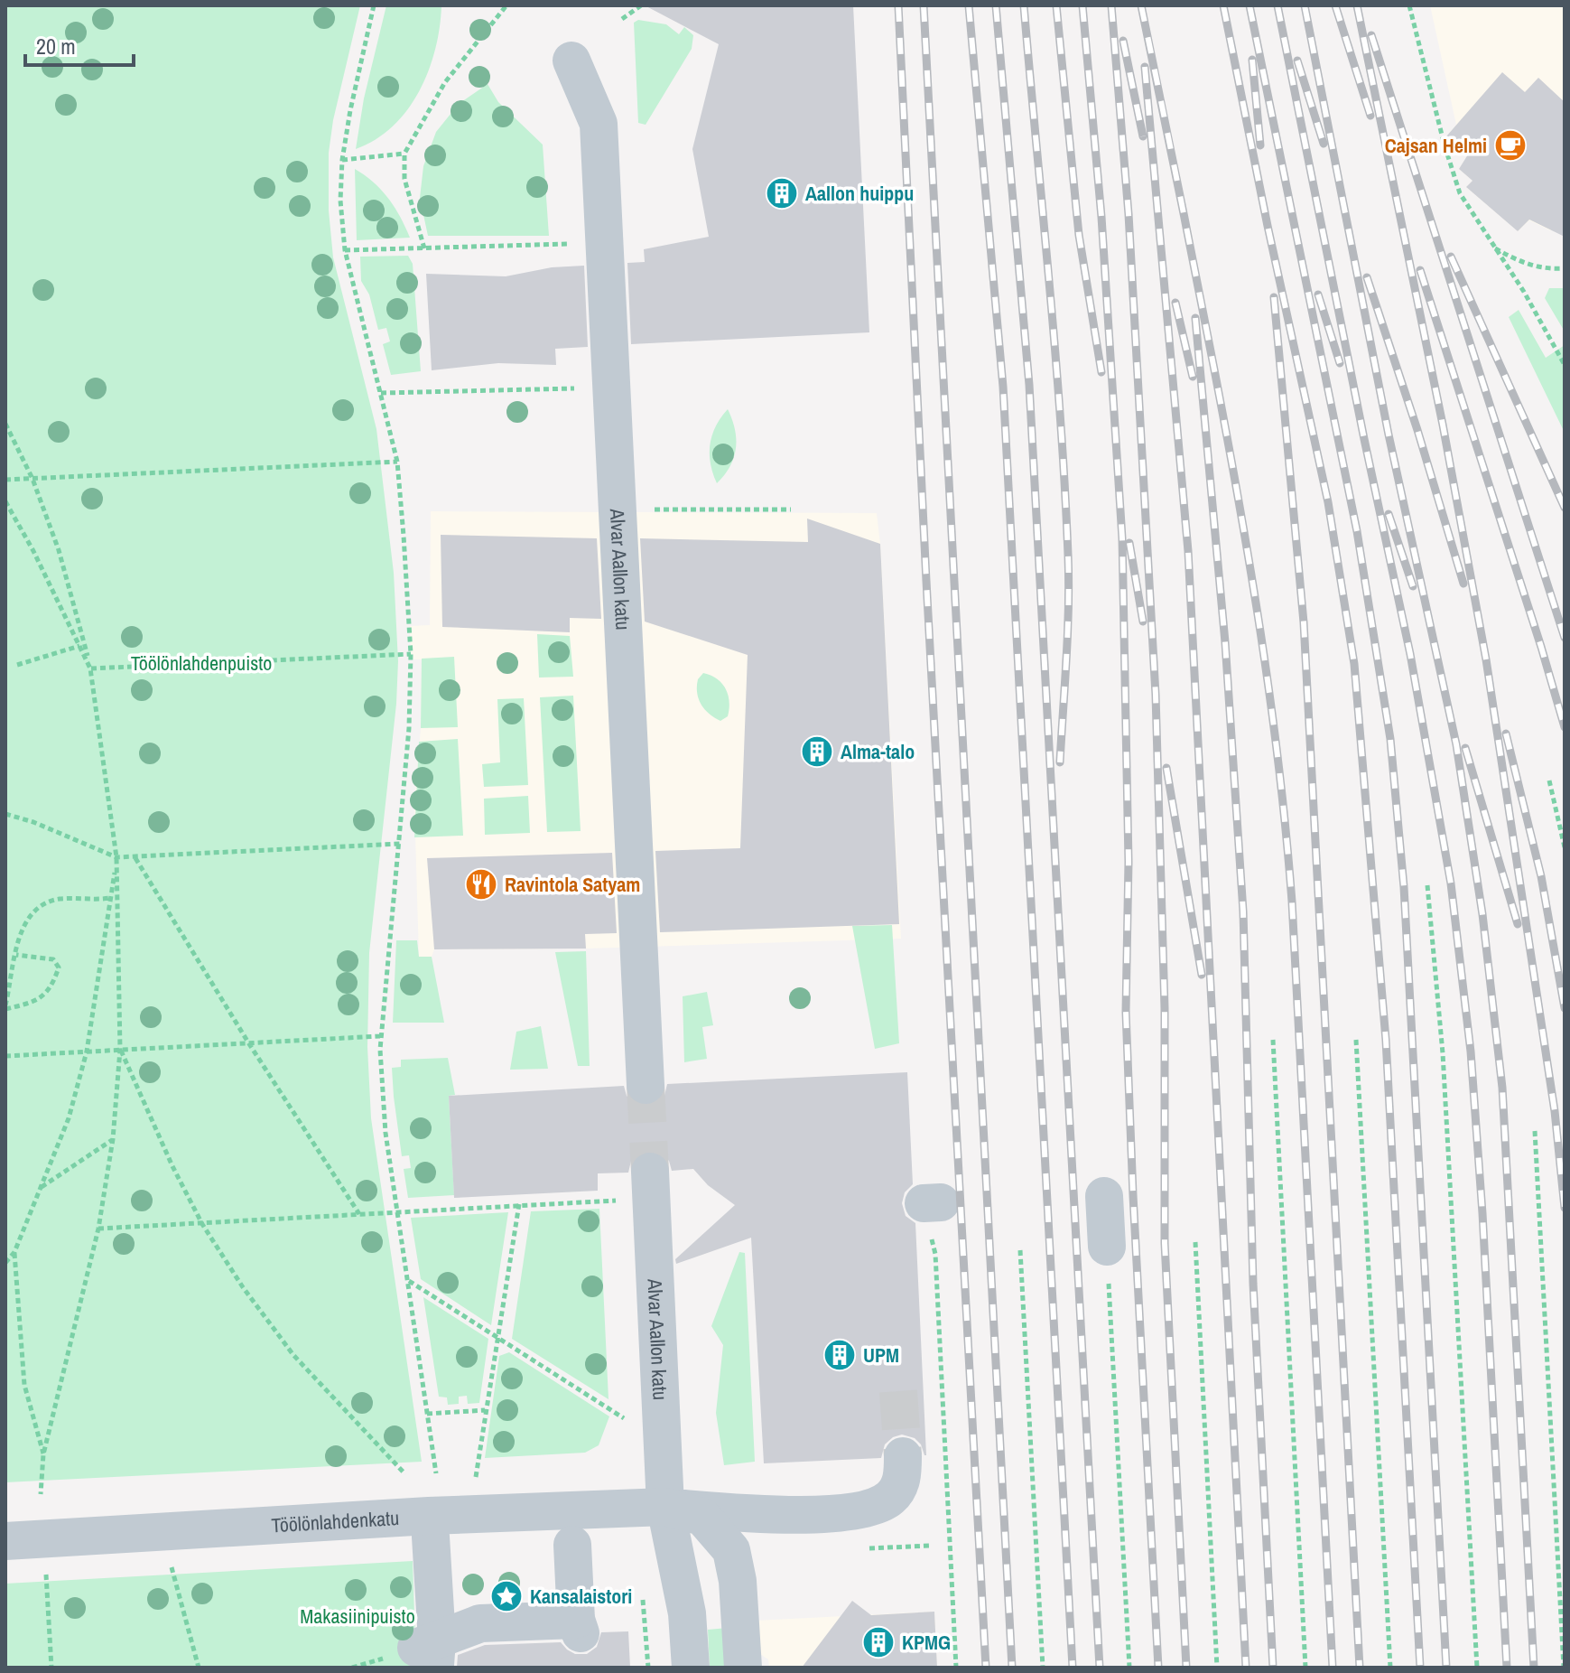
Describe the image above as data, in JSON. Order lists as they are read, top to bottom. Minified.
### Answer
{"streets":{"street":["Alvar Aallon katu","Töölönlahdenkatu"]},"crossings":[["Alvar Aallon katu","Töölönlahdenkatu"]],"parks":["Töölönlahdenpuisto","Makasiinipuisto"],"places":{"cafe":["Cajsan Helmi"],"building":["Aallon huippu","Alma-talo","UPM","KPMG"],"restaurant":["Ravintola Satyam"],"place":["Kansalaistori"]},"scale_bar":"20 m"}
